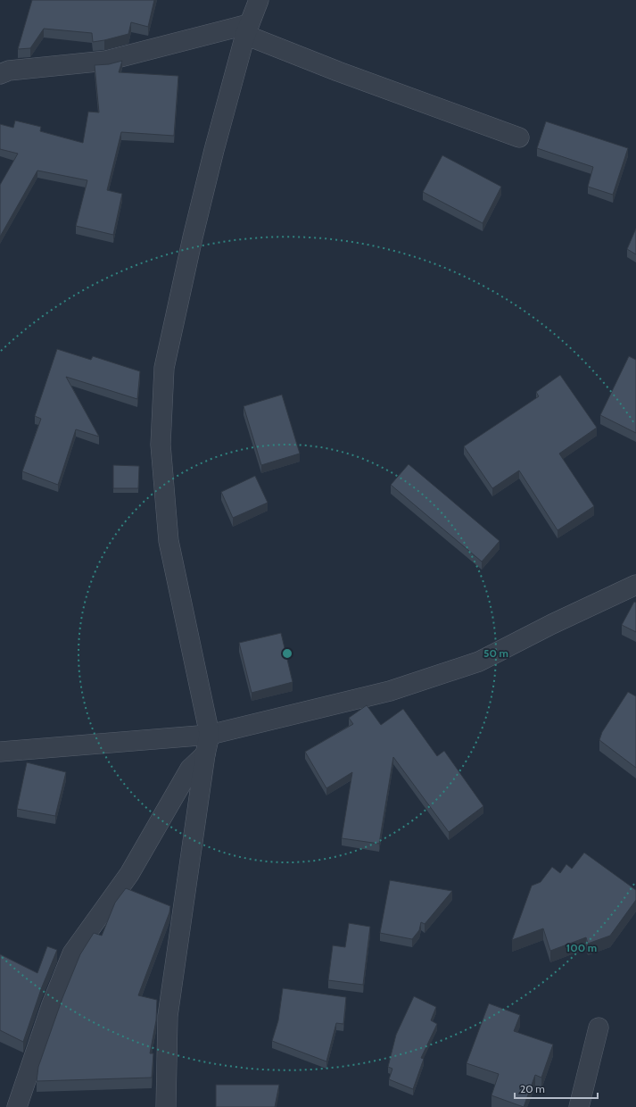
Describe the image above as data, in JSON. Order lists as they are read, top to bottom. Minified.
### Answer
{"scale_bar":"20 m","rings":["50 m","100 m"]}
